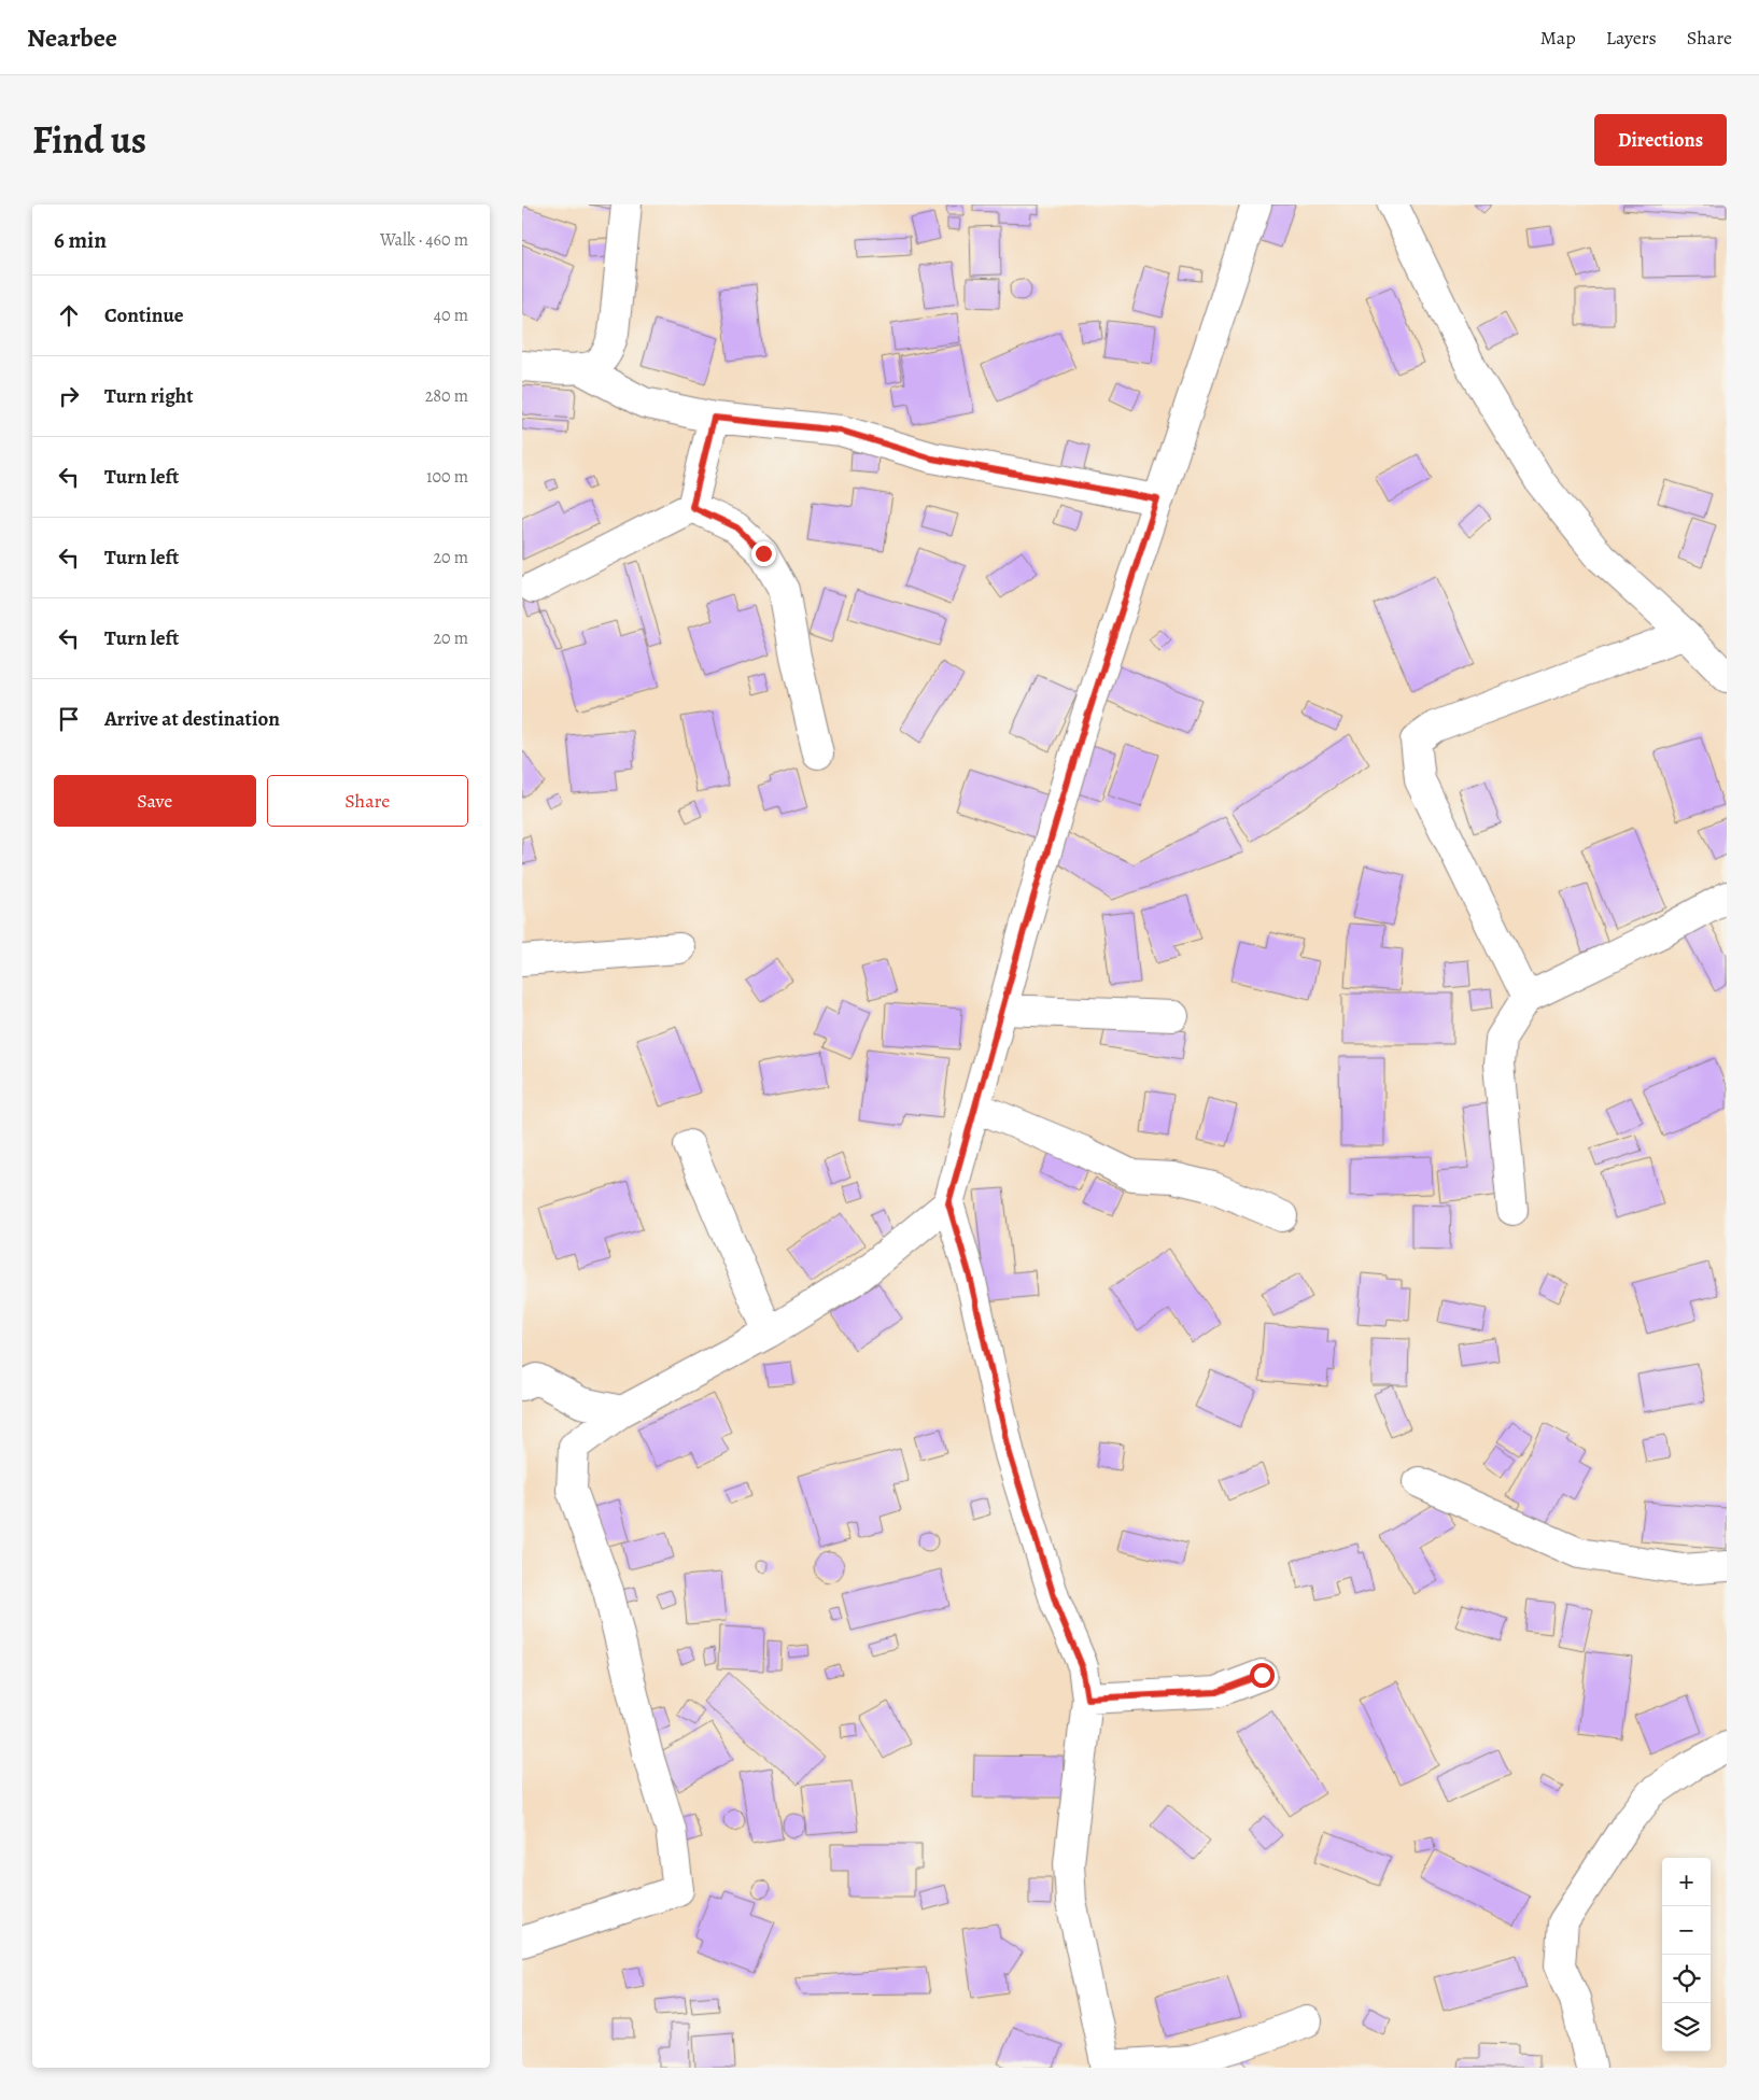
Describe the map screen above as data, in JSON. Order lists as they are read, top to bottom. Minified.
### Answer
{"page":{"header":"Nearbee","nav":["Map","Layers","Share"],"title":"Find us","buttons":["Directions",["Save","Share"]],"heading":["6 min","Walk · 460 m"],"list":[["Continue","40 m"],["Turn right","280 m"],["Turn left","100 m"],["Turn left","20 m"],["Turn left","20 m"],"Arrive at destination"],"map_buttons":["+","−"]}}
